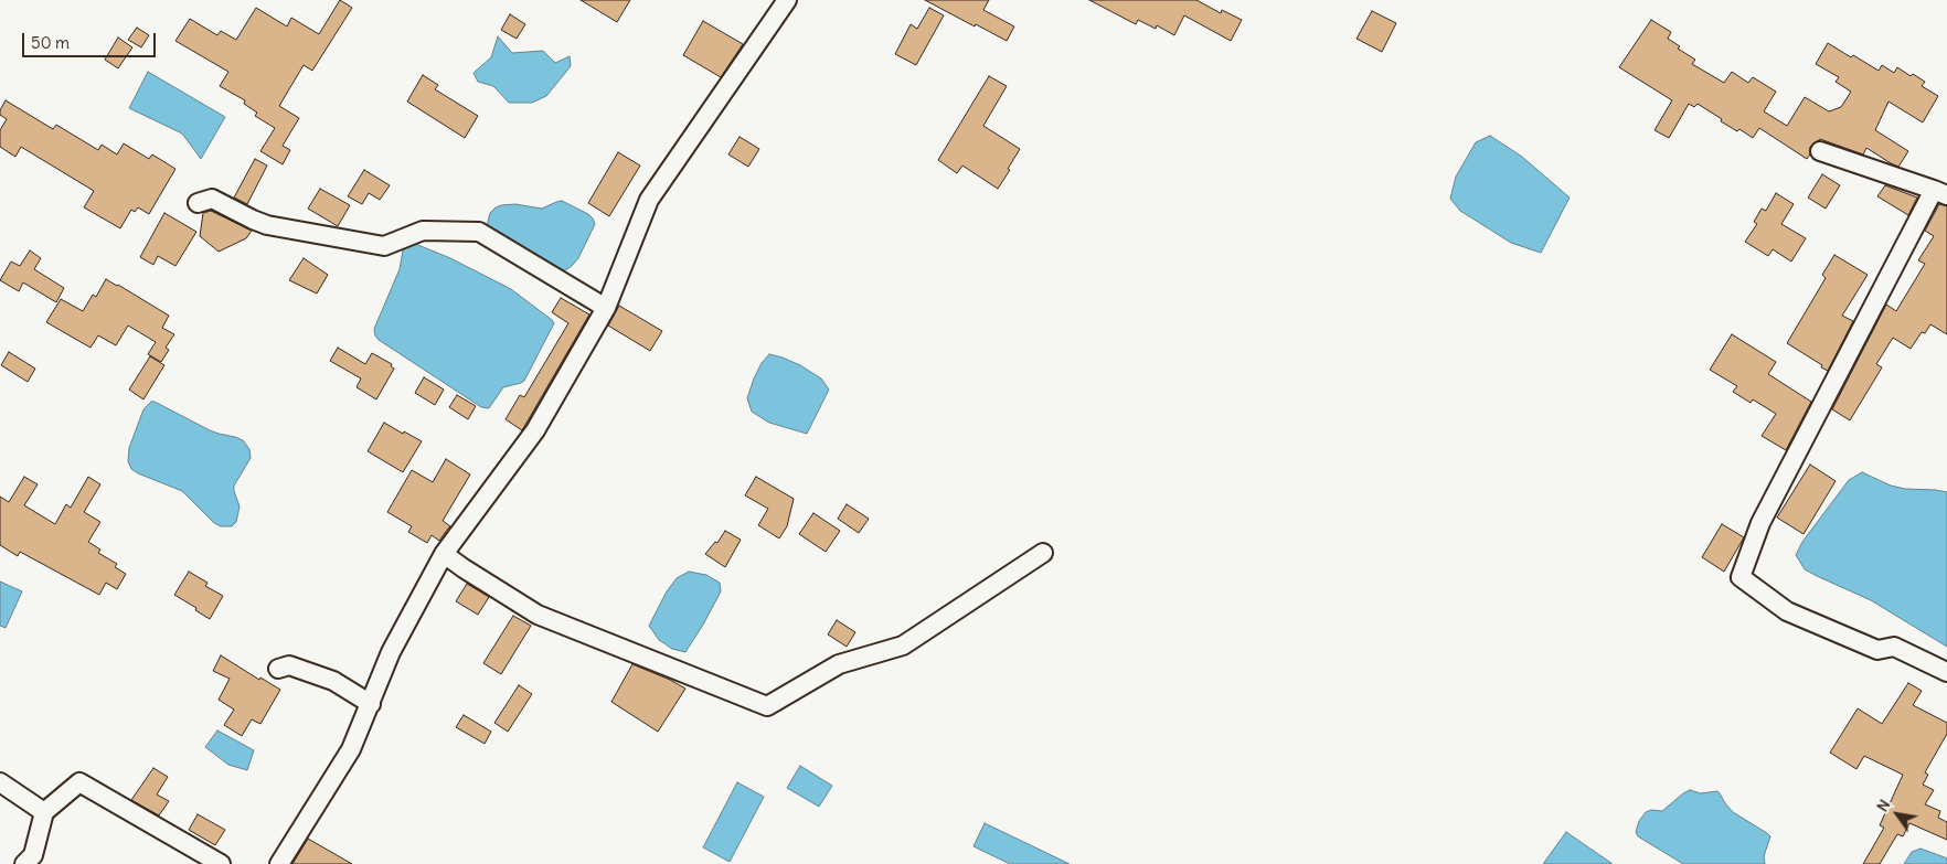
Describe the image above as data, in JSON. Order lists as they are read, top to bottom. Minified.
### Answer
{"scale_bar":"50 m","north":"top left"}
